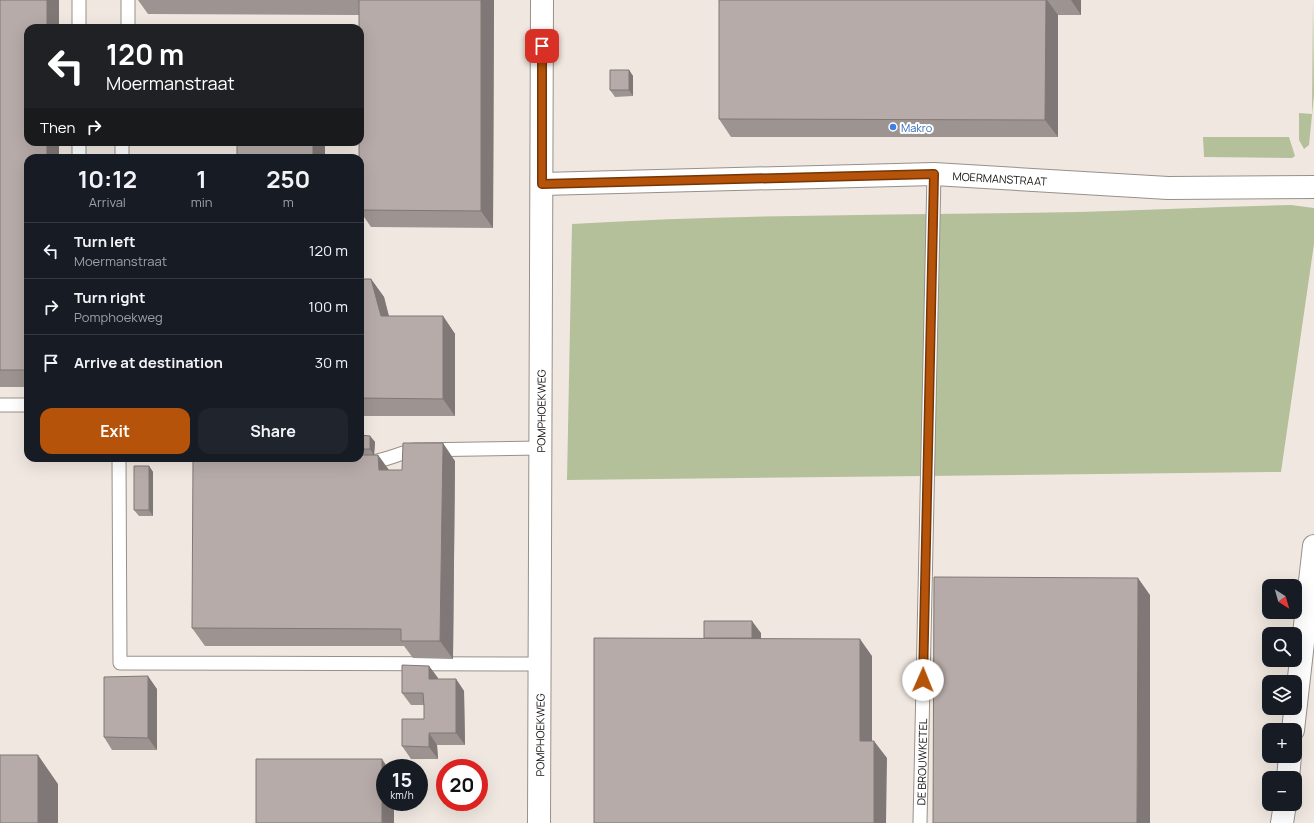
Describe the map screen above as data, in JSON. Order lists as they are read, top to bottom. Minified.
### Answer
{"streets":{"street":["MOERMANSTRAAT","POMPHOEKWEG"],"lane":["DE BROUWKETEL"]},"crossings":[["MOERMANSTRAAT","POMPHOEKWEG"],["MOERMANSTRAAT","DE BROUWKETEL"]],"places":["Makro"],"north":"bottom right","page":{"turn":["120 m","Moermanstraat"],"then":"Then","eta":["10:12","Arrival","1","min","250","m"],"list":[{"name":"Turn left","note":"Moermanstraat","value":"120 m"},{"name":"Turn right","note":"Pomphoekweg","value":"100 m"},{"name":"Arrive at destination","value":"30 m"}],"buttons":["Exit","Share"],"map_buttons":["+","−"],"speed":"15 km/h","limit":"20"}}
